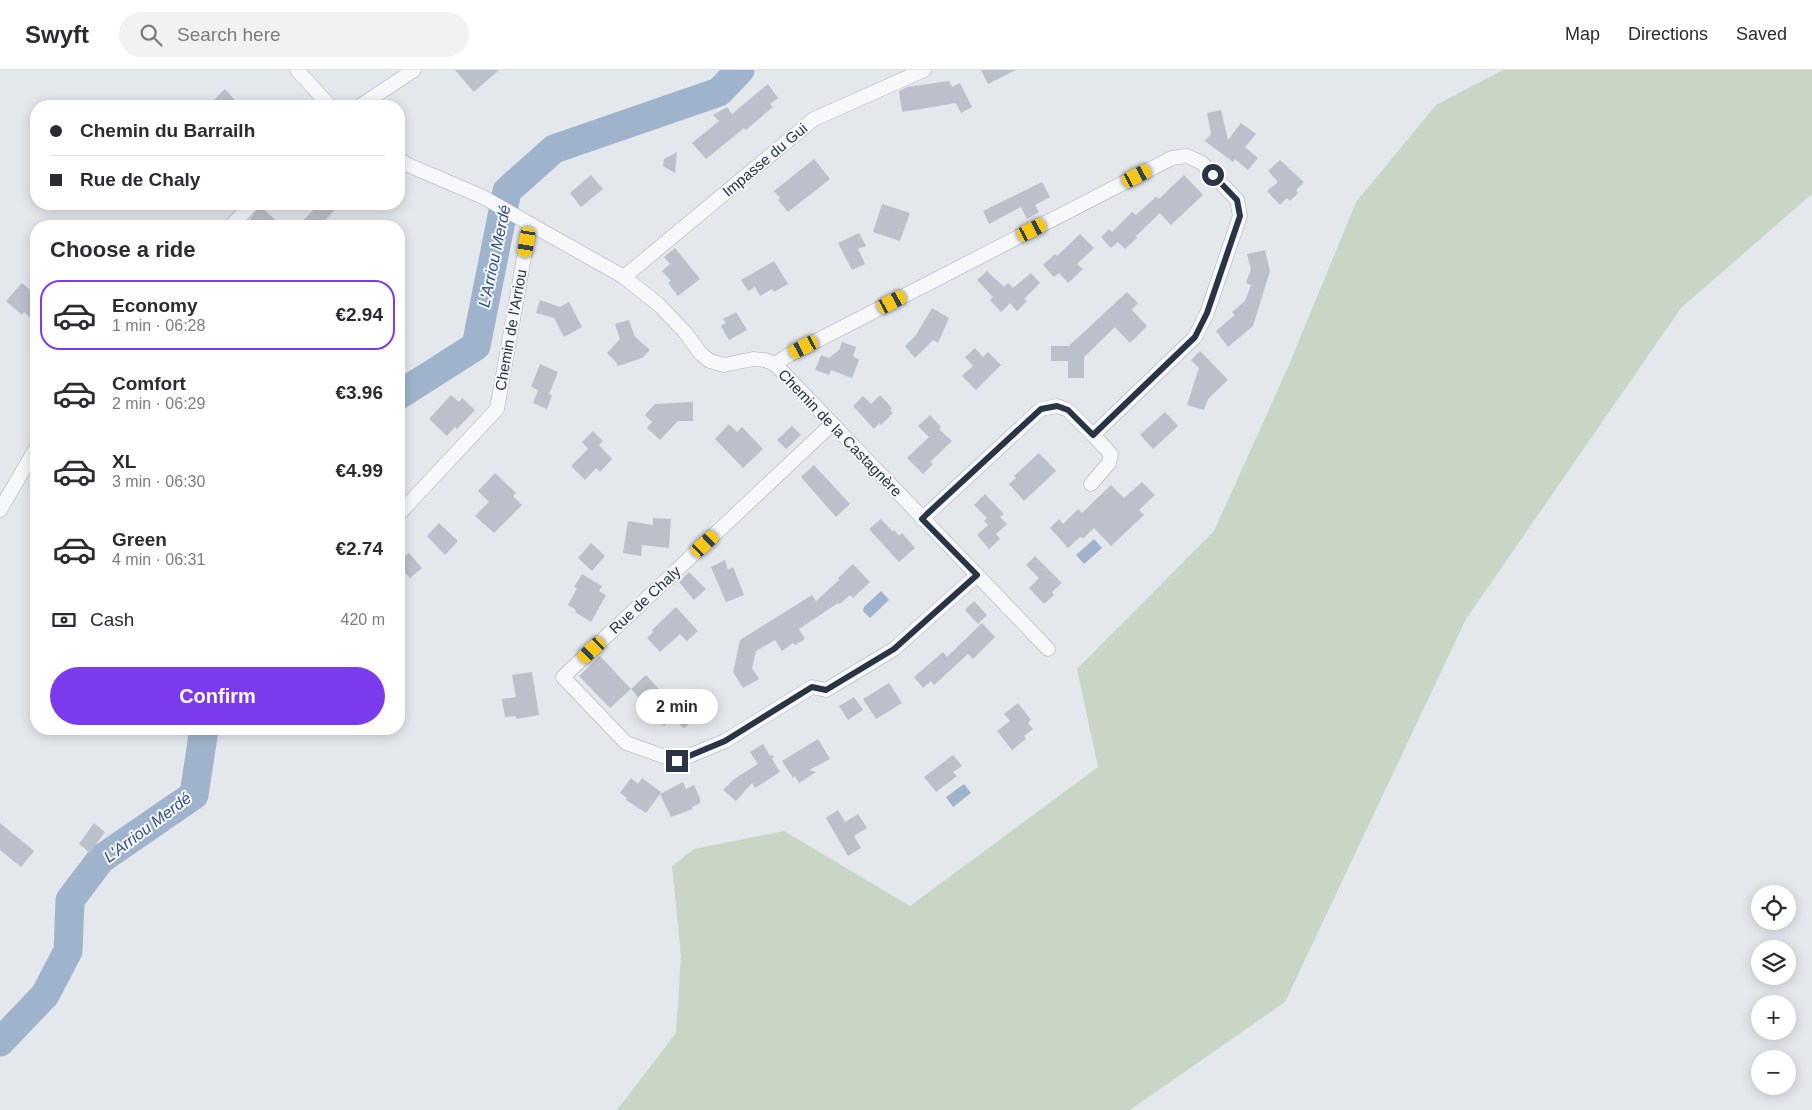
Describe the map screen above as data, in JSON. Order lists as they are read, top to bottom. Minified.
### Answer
{"streets":{"street":["Impasse du Gui","Chemin de l'Arriou","Chemin de la Castagnère","Rue de Chaly"]},"crossings":[["Impasse du Gui","Chemin de la Castagnère"],["Chemin de l'Arriou","Chemin de la Castagnère"],["Chemin de la Castagnère","Rue de Chaly"]],"water":["L'Arriou Merdé"],"page":{"header":"Swyft","search":"Search here","nav":["Map","Directions","Saved"],"banner":["Chemin du Barrailh","Rue de Chaly"],"heading":"Choose a ride","list":[{"name":"Economy","note":"1 min · 06:28","value":"€2.94"},{"name":"Comfort","note":"2 min · 06:29","value":"€3.96"},{"name":"XL","note":"3 min · 06:30","value":"€4.99"},{"name":"Green","note":"4 min · 06:31","value":"€2.74"}],"pay":["Cash","420 m"],"buttons":"Confirm","bubble":"2 min","map_buttons":["+","−"]}}
